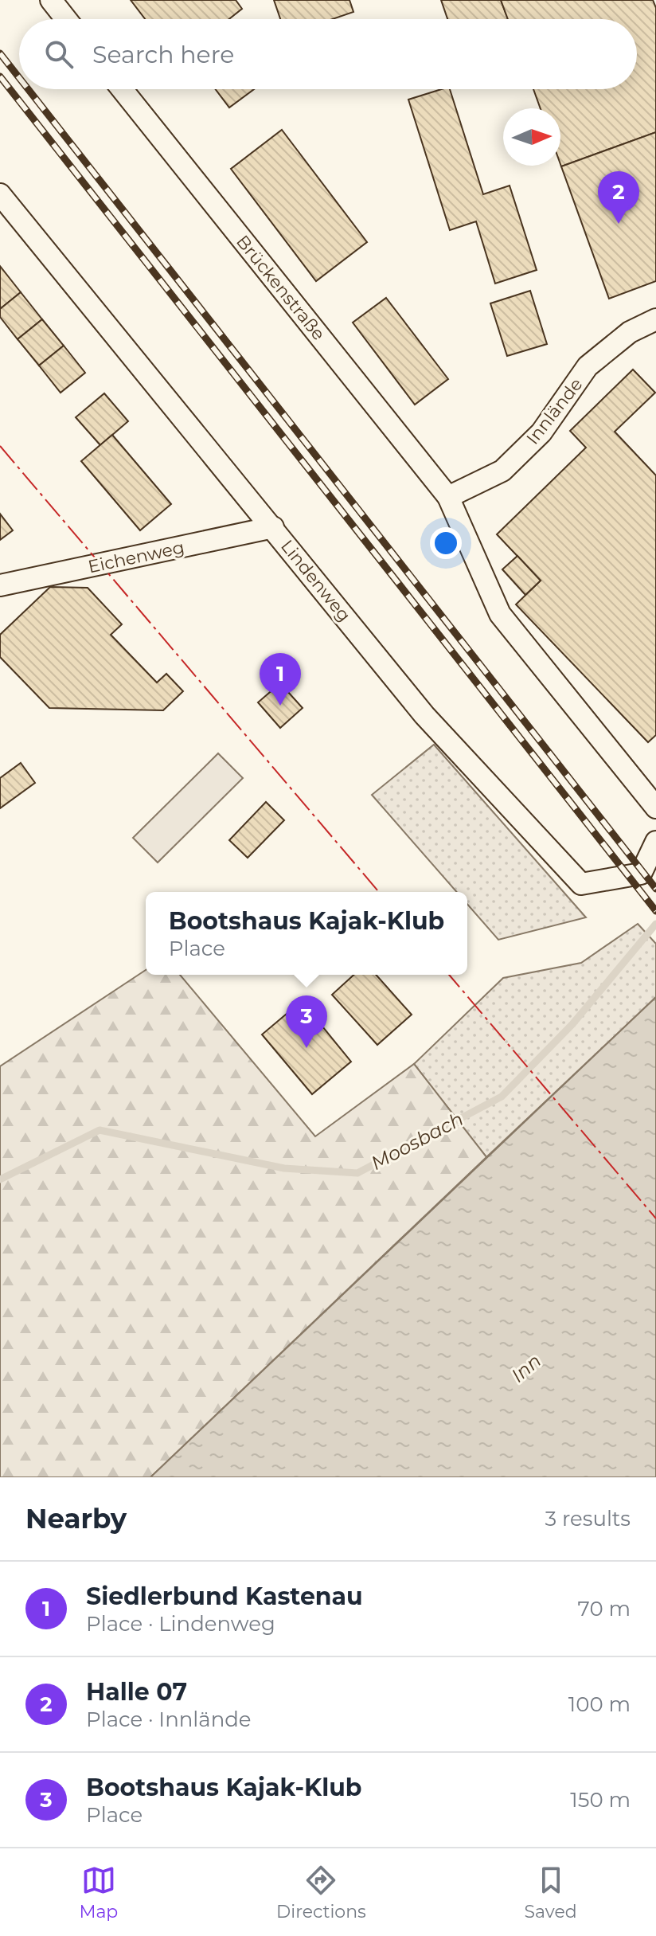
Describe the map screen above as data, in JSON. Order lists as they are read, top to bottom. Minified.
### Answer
{"streets":{"street":["Brückenstraße","Innlände","Eichenweg","Lindenweg"]},"crossings":[["Brückenstraße","Innlände"],["Eichenweg","Lindenweg"]],"water":["Moosbach","Inn"],"north":"right","page":{"search":"Search here","pins":["2","1","3"],"popup":["Bootshaus Kajak-Klub","Place"],"heading":["Nearby","3 results"],"list":[{"mark":"1","name":"Siedlerbund Kastenau","note":"Place · Lindenweg","value":"70 m"},{"mark":"2","name":"Halle 07","note":"Place · Innlände","value":"100 m"},{"mark":"3","name":"Bootshaus Kajak-Klub","note":"Place","value":"150 m"}],"nav":["Map","Directions","Saved"]}}
